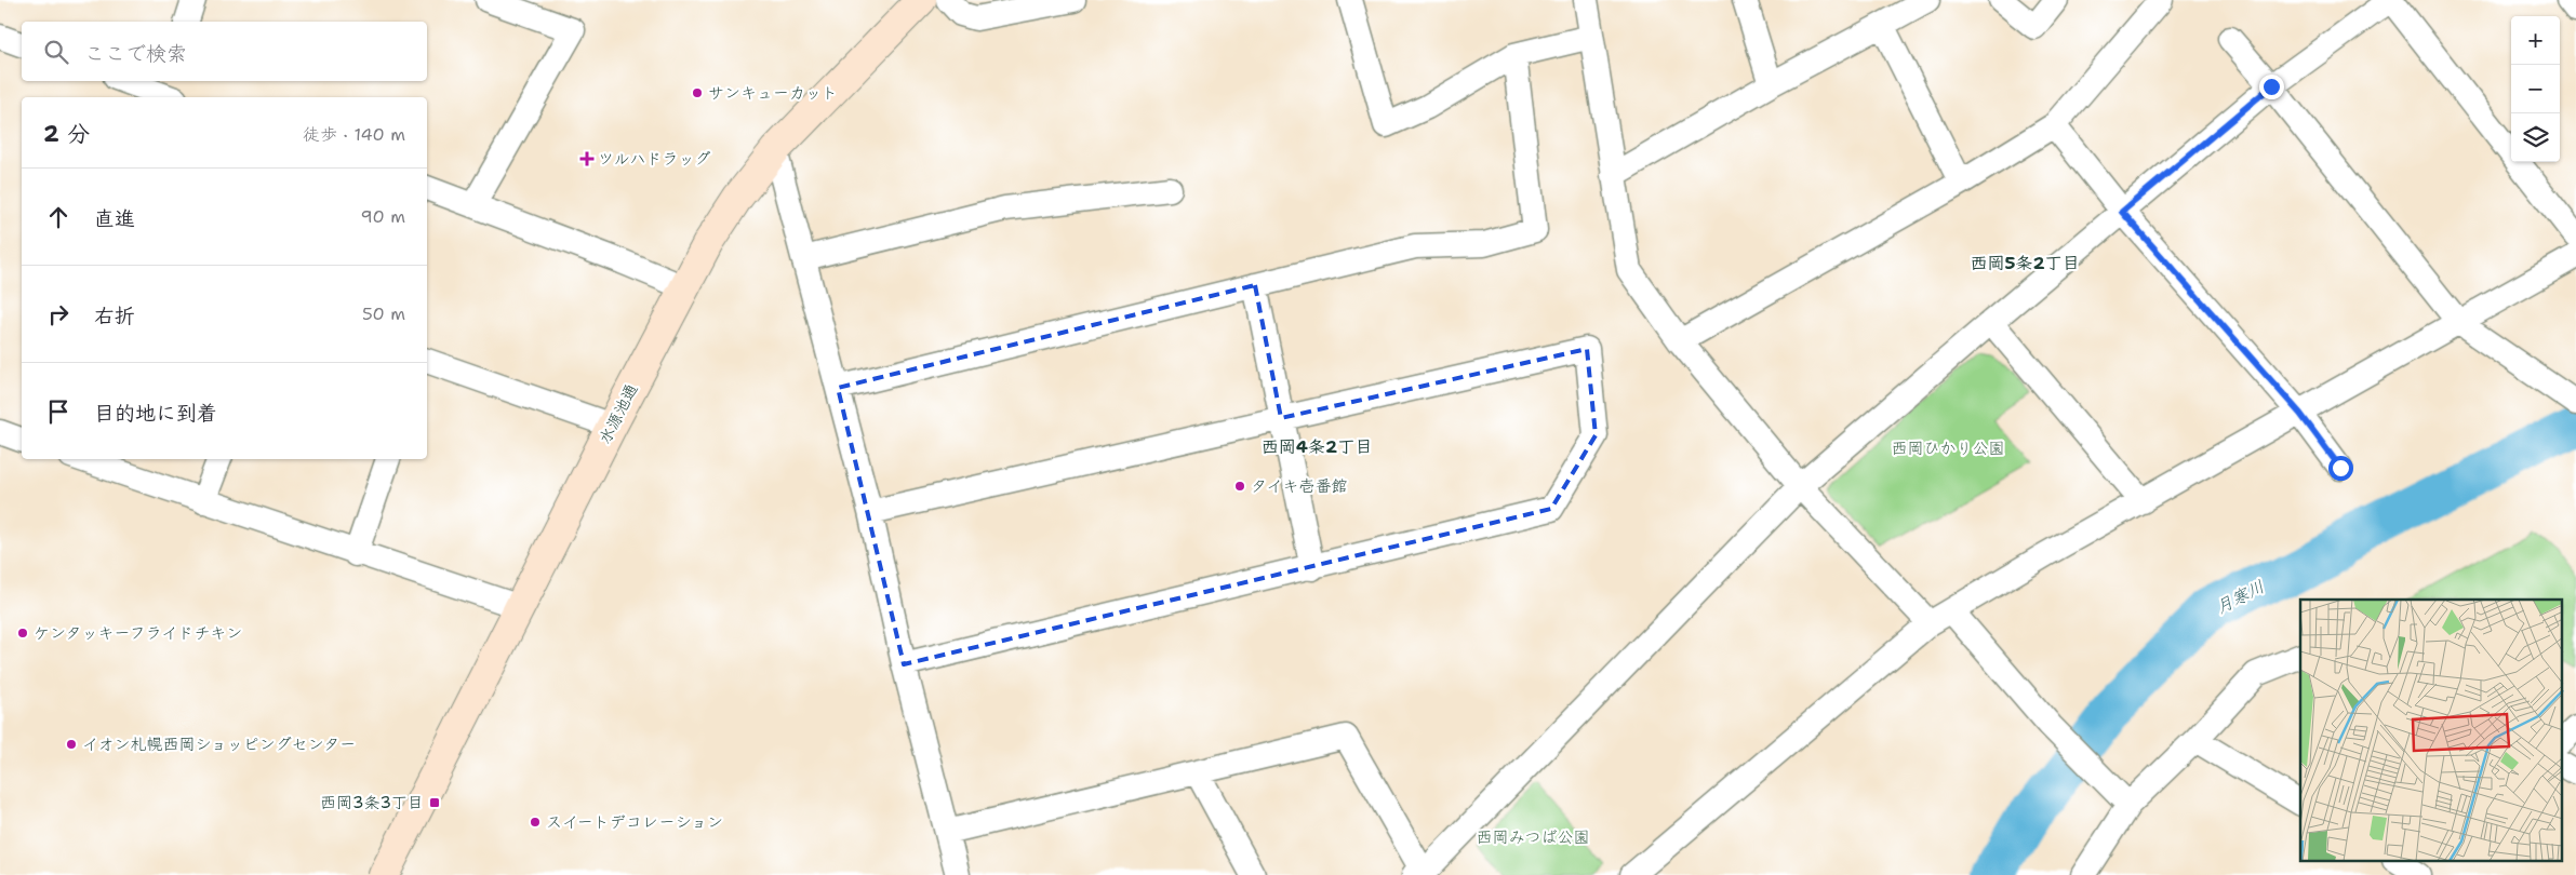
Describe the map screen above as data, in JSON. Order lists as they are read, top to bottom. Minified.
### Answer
{"streets":{"street":["水源池通"]},"districts":["西岡5条2丁目","西岡4条2丁目"],"water":["月寒川"],"parks":["西岡ひかり公園","西岡みつば公園"],"places":{"other":["サンキューカット","タイキ壱番館","ケンタッキーフライドチキン","イオン札幌西岡ショッピングセンター","スイートデコレーション"],"health":["ツルハドラッグ"],"transit":["西岡3条3丁目"]},"page":{"map_buttons":["+","−"],"search":"ここで検索","heading":["2 分","徒歩 · 140 m"],"list":[["直進","90 m"],["右折","50 m"],"目的地に到着"]}}
